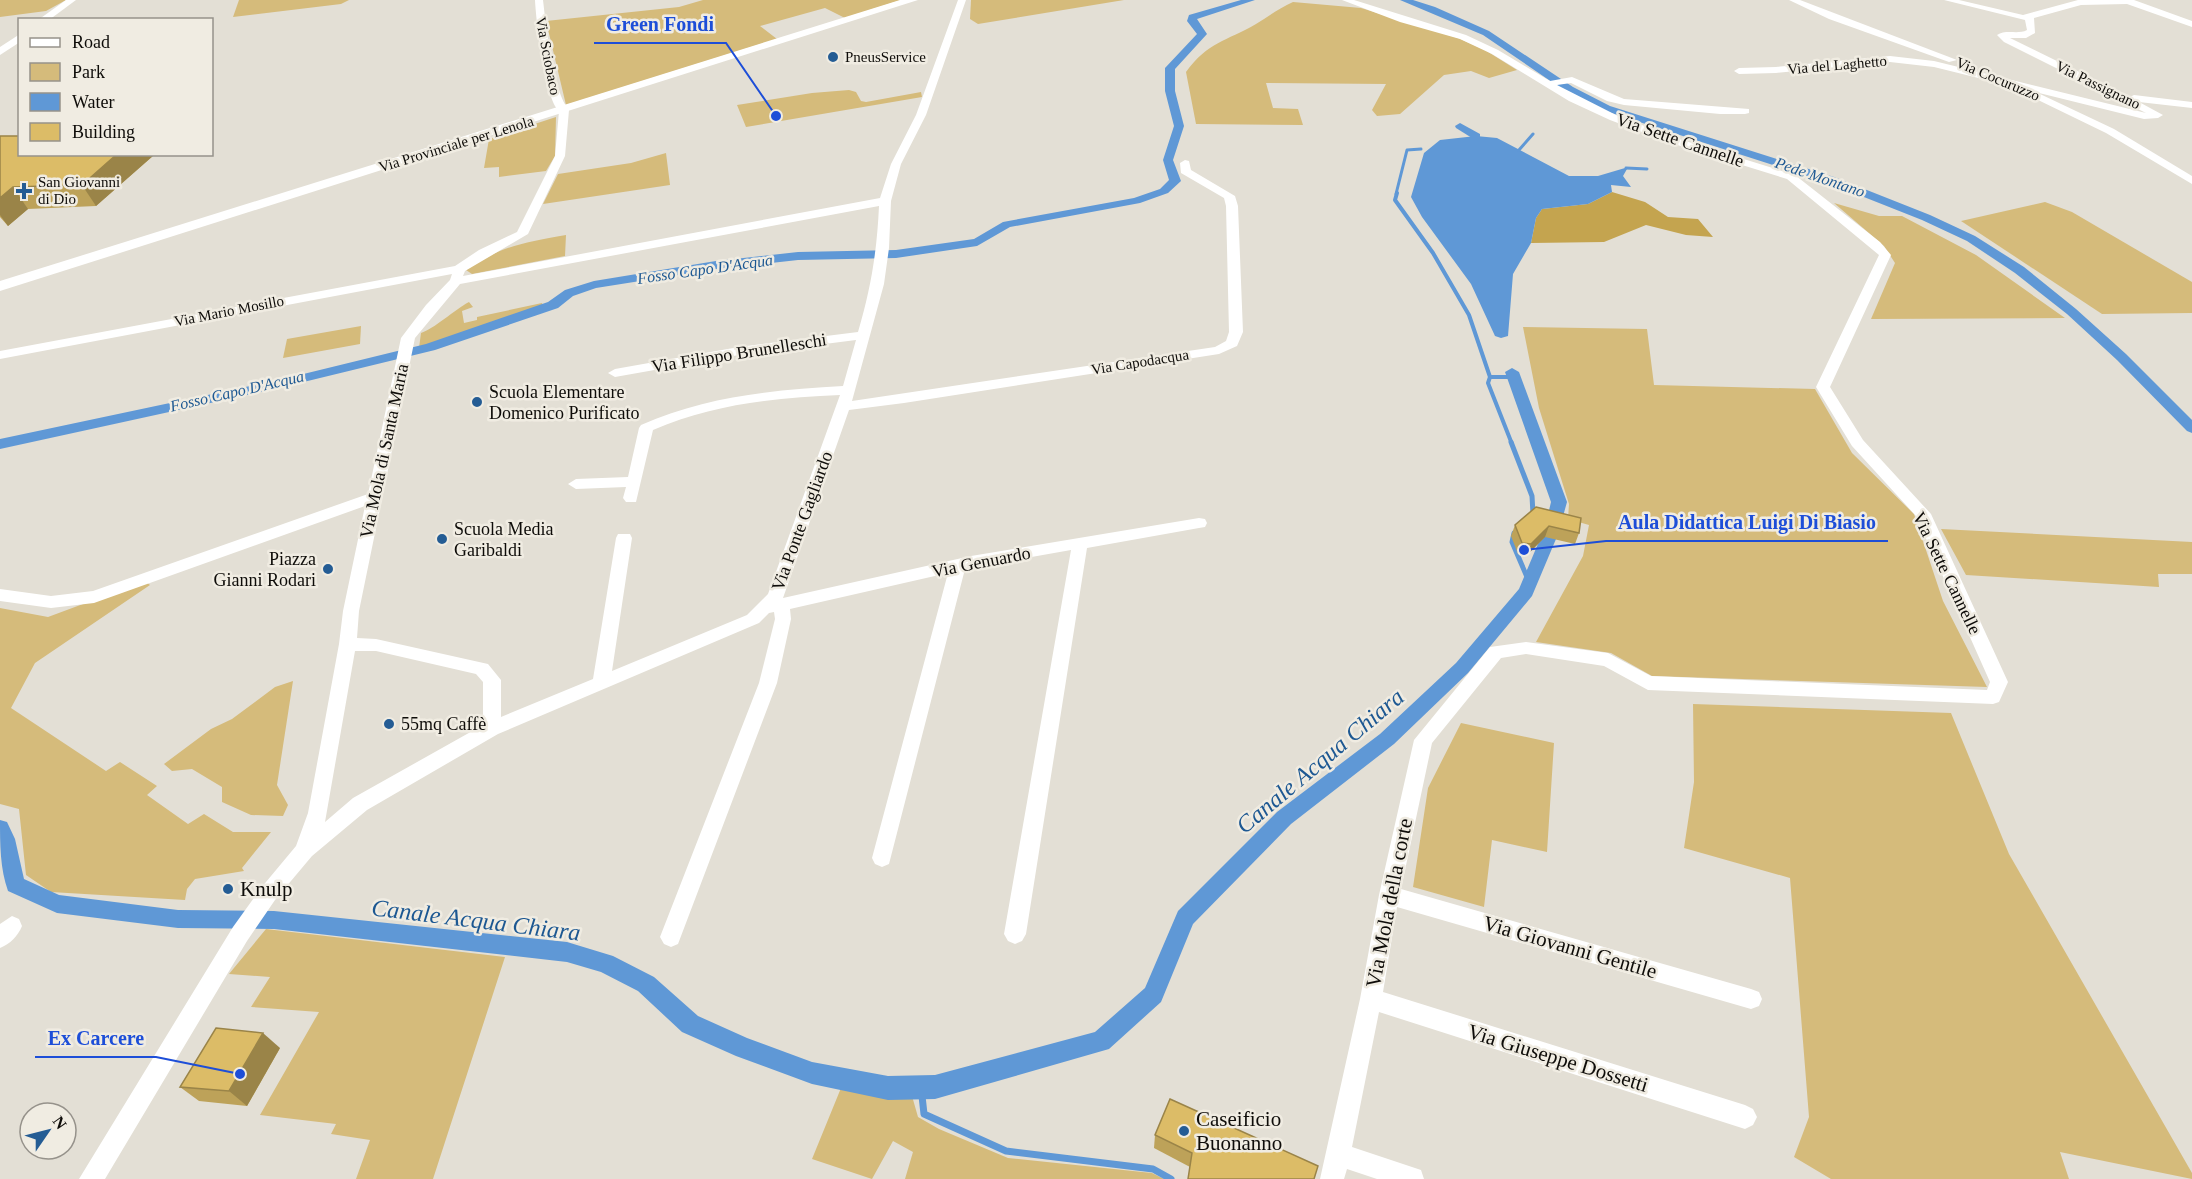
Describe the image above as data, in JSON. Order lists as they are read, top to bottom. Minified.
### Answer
{"streets":{"main road":["Via Provinciale per Lenola"],"street":["Via Sciobaco","Via del Laghetto","Via Cocuruzzo","Via Passignano","Via Sette Cannelle","Via Mario Mosillo","Via Filippo Brunelleschi","Via Capodacqua","Via Mola di Santa Maria","Via Ponte Gagliardo","Via Genuardo","Via Mola della corte","Via Giovanni Gentile","Via Giuseppe Dossetti"]},"crossings":[["Via Sciobaco","Via Provinciale per Lenola"],["Via Sciobaco","Via Mola di Santa Maria"],["Via del Laghetto","Via Cocuruzzo"],["Via del Laghetto","Via Passignano"],["Via Cocuruzzo","Via Passignano"],["Via Sette Cannelle","Via Mola della corte"],["Via Provinciale per Lenola","Via Mola di Santa Maria"],["Via Mario Mosillo","Via Mola di Santa Maria"],["Via Mario Mosillo","Via Ponte Gagliardo"],["Via Filippo Brunelleschi","Via Ponte Gagliardo"],["Via Capodacqua","Via Ponte Gagliardo"],["Via Mola di Santa Maria","Via Ponte Gagliardo"],["Via Ponte Gagliardo","Via Genuardo"],["Via Mola della corte","Via Giovanni Gentile"],["Via Mola della corte","Via Giuseppe Dossetti"]],"water":["Pede Montano","Fosso Capo D'Acqua","Canale Acqua Chiara"],"places":{"other":["PneusService","Green Fondi","Scuola Elementare Domenico Purificato","Scuola Media Garibaldi","Aula Didattica Luigi Di Biasio","Piazza Gianni Rodari","55mq Caffè","Knulp","Ex Carcere","Caseificio Buonanno"],"health":["San Giovanni di Dio"]},"legend":["Road","Park","Water","Building"],"north":"top right"}
